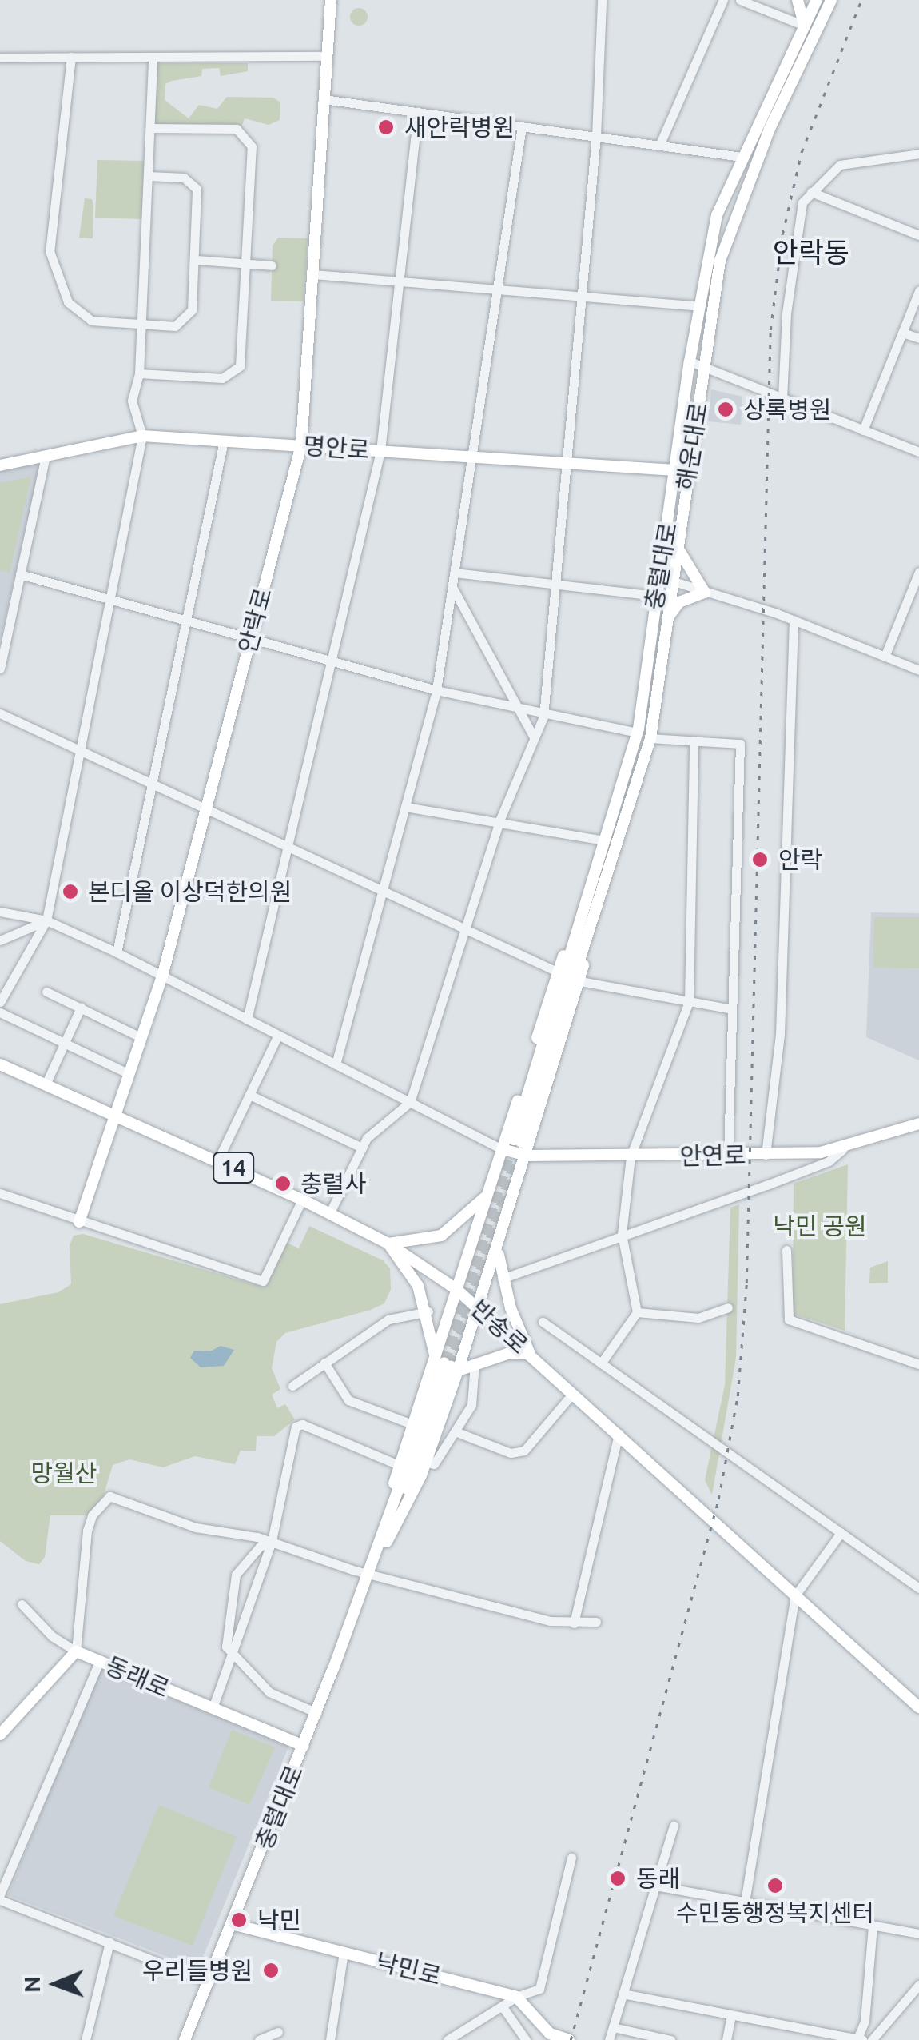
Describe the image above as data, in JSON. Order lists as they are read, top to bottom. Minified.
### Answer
{"streets":{"main road":["해운대로","명안로","충렬대로","안락로","안연로","14","반송로","동래로","낙민로"]},"crossings":[["해운대로","충렬대로"],["명안로","충렬대로"],["명안로","안락로"],["충렬대로","동래로"],["충렬대로","낙민로"],["안락로","반송로"]],"districts":["안락동"],"parks":["낙민 공원","망월산"],"places":["새안락병원","상록병원","안락","본디올 이상덕한의원","충렬사","동래","수민동행정복지센터","낙민","우리들병원"],"north":"left"}
